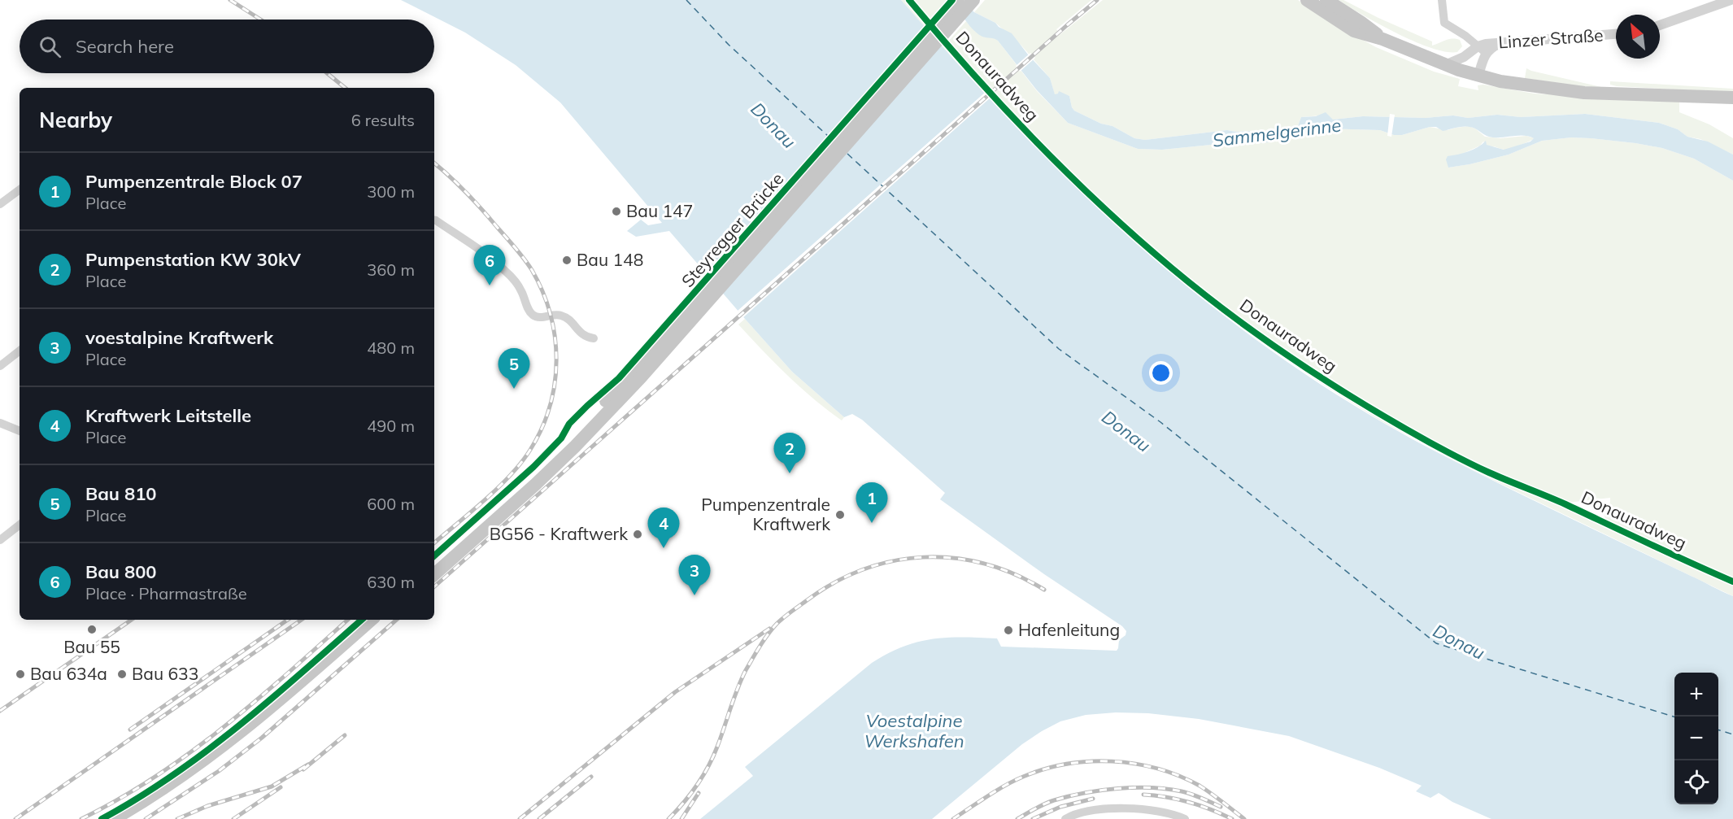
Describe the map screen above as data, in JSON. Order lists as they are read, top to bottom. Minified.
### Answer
{"streets":{"main road":["Steyregger Brücke"],"street":["Linzer Straße"],"cycle path":["Donauradweg"]},"water":["Donau","Sammelgerinne","Voestalpine Werkshafen"],"places":["Bau 147","Bau 148","Pumpenzentrale Kraftwerk","BG56 - Kraftwerk","Bau 55","Hafenleitung","Bau 634a","Bau 633"],"north":"top left","page":{"search":"Search here","heading":["Nearby","6 results"],"list":[{"mark":"1","name":"Pumpenzentrale Block 07","note":"Place","value":"300 m"},{"mark":"2","name":"Pumpenstation KW 30kV","note":"Place","value":"360 m"},{"mark":"3","name":"voestalpine Kraftwerk","note":"Place","value":"480 m"},{"mark":"4","name":"Kraftwerk Leitstelle","note":"Place","value":"490 m"},{"mark":"5","name":"Bau 810","note":"Place","value":"600 m"},{"mark":"6","name":"Bau 800","note":"Place · Pharmastraße","value":"630 m"}],"pins":["6","5","2","1","4","3"],"map_buttons":["+","−"]}}
